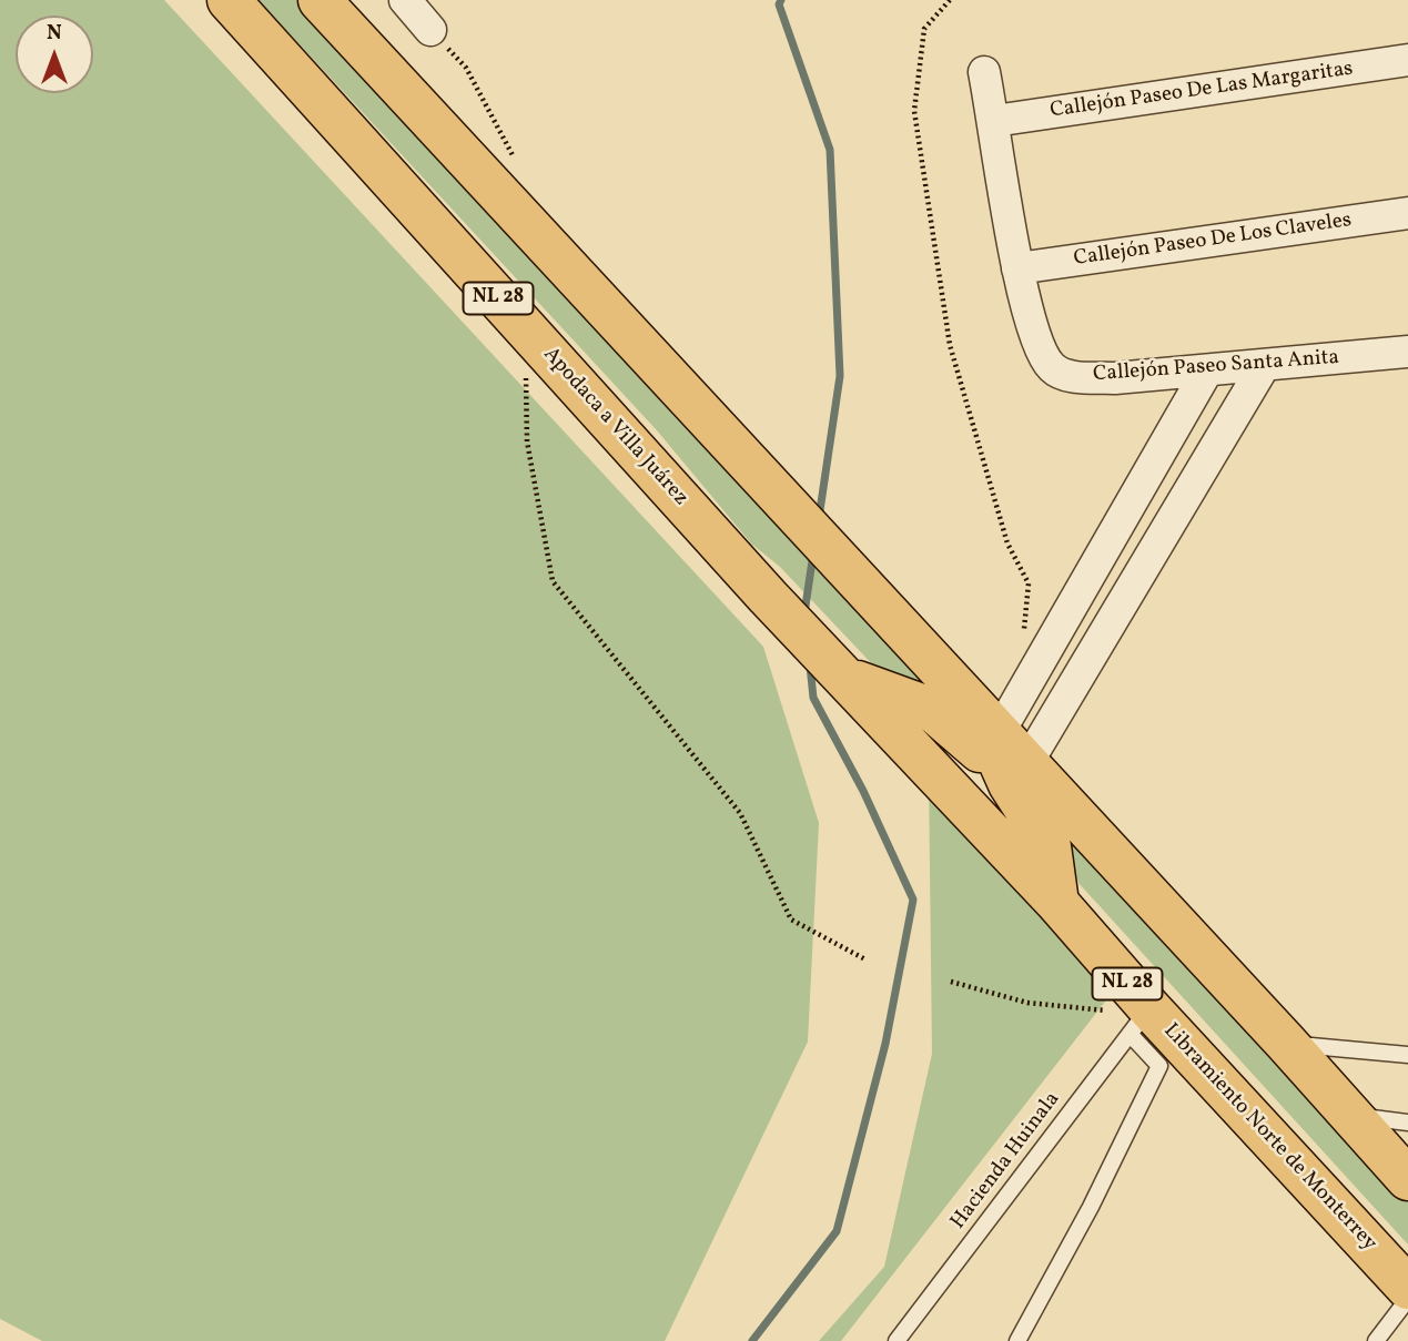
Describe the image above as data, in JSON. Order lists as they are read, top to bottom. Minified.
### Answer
{"streets":{"main road":["NL 28","Apodaca a Villa Juárez","Libramiento Norte de Monterrey"],"street":["Callejón Paseo De Las Margaritas","Callejón Paseo De Los Claveles","Callejón Paseo Santa Anita"],"lane":["Hacienda Huinala"]},"crossings":[["Callejón Paseo De Las Margaritas","Callejón Paseo Santa Anita"],["Callejón Paseo De Los Claveles","Callejón Paseo Santa Anita"],["Apodaca a Villa Juárez","Libramiento Norte de Monterrey"],["Libramiento Norte de Monterrey","Hacienda Huinala"]],"north":"top"}
